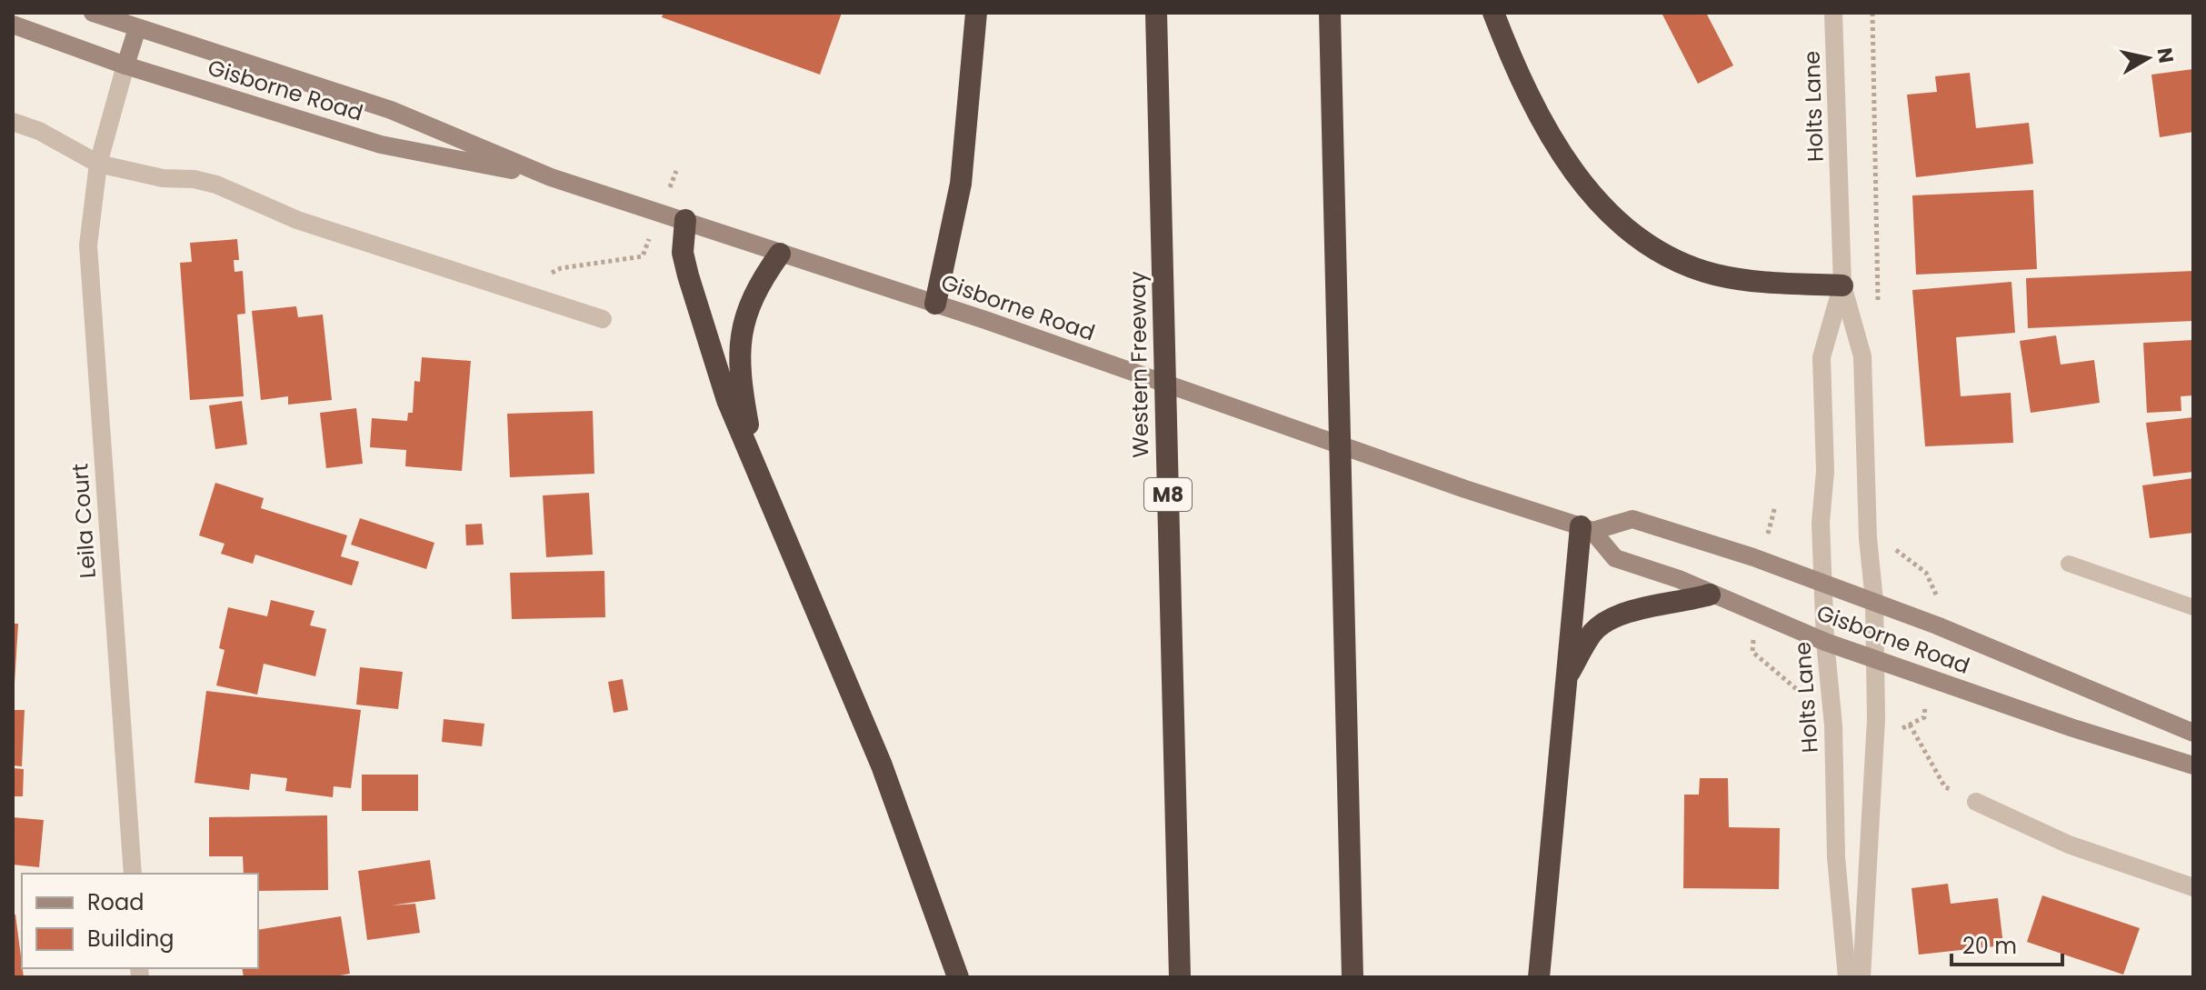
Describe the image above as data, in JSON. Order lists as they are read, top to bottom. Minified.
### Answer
{"streets":{"highway":["Western Freeway","M8"],"main road":["Gisborne Road"],"street":["Holts Lane","Leila Court"]},"crossings":[["Gisborne Road","Holts Lane"],["Gisborne Road","Leila Court"]],"legend":["Road","Building"],"scale_bar":"20 m","north":"right"}
